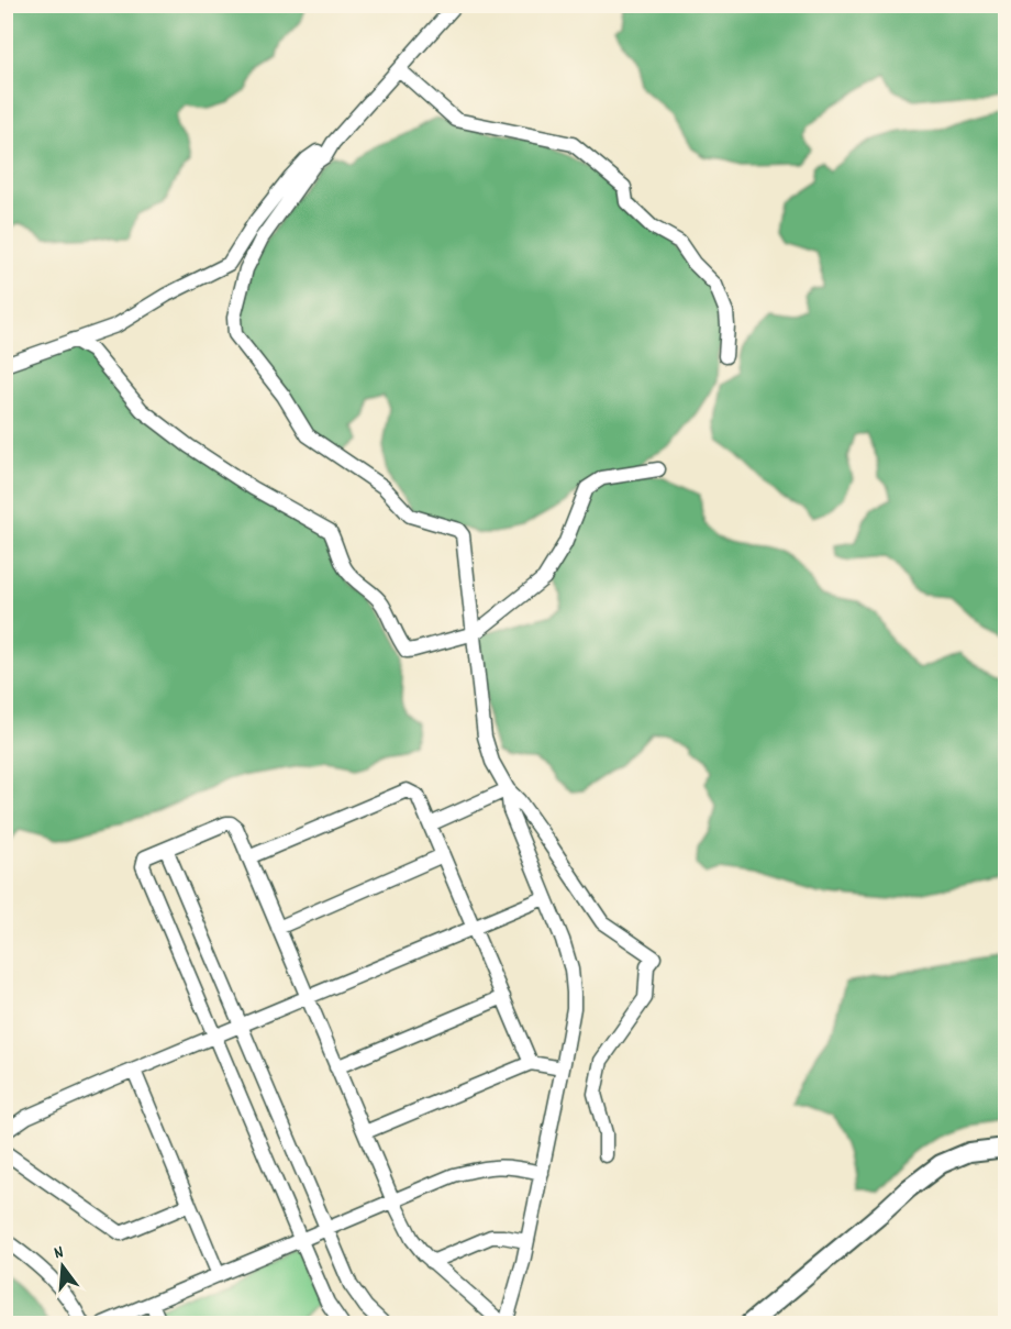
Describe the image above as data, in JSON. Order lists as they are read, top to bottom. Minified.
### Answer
{"north":"top"}
